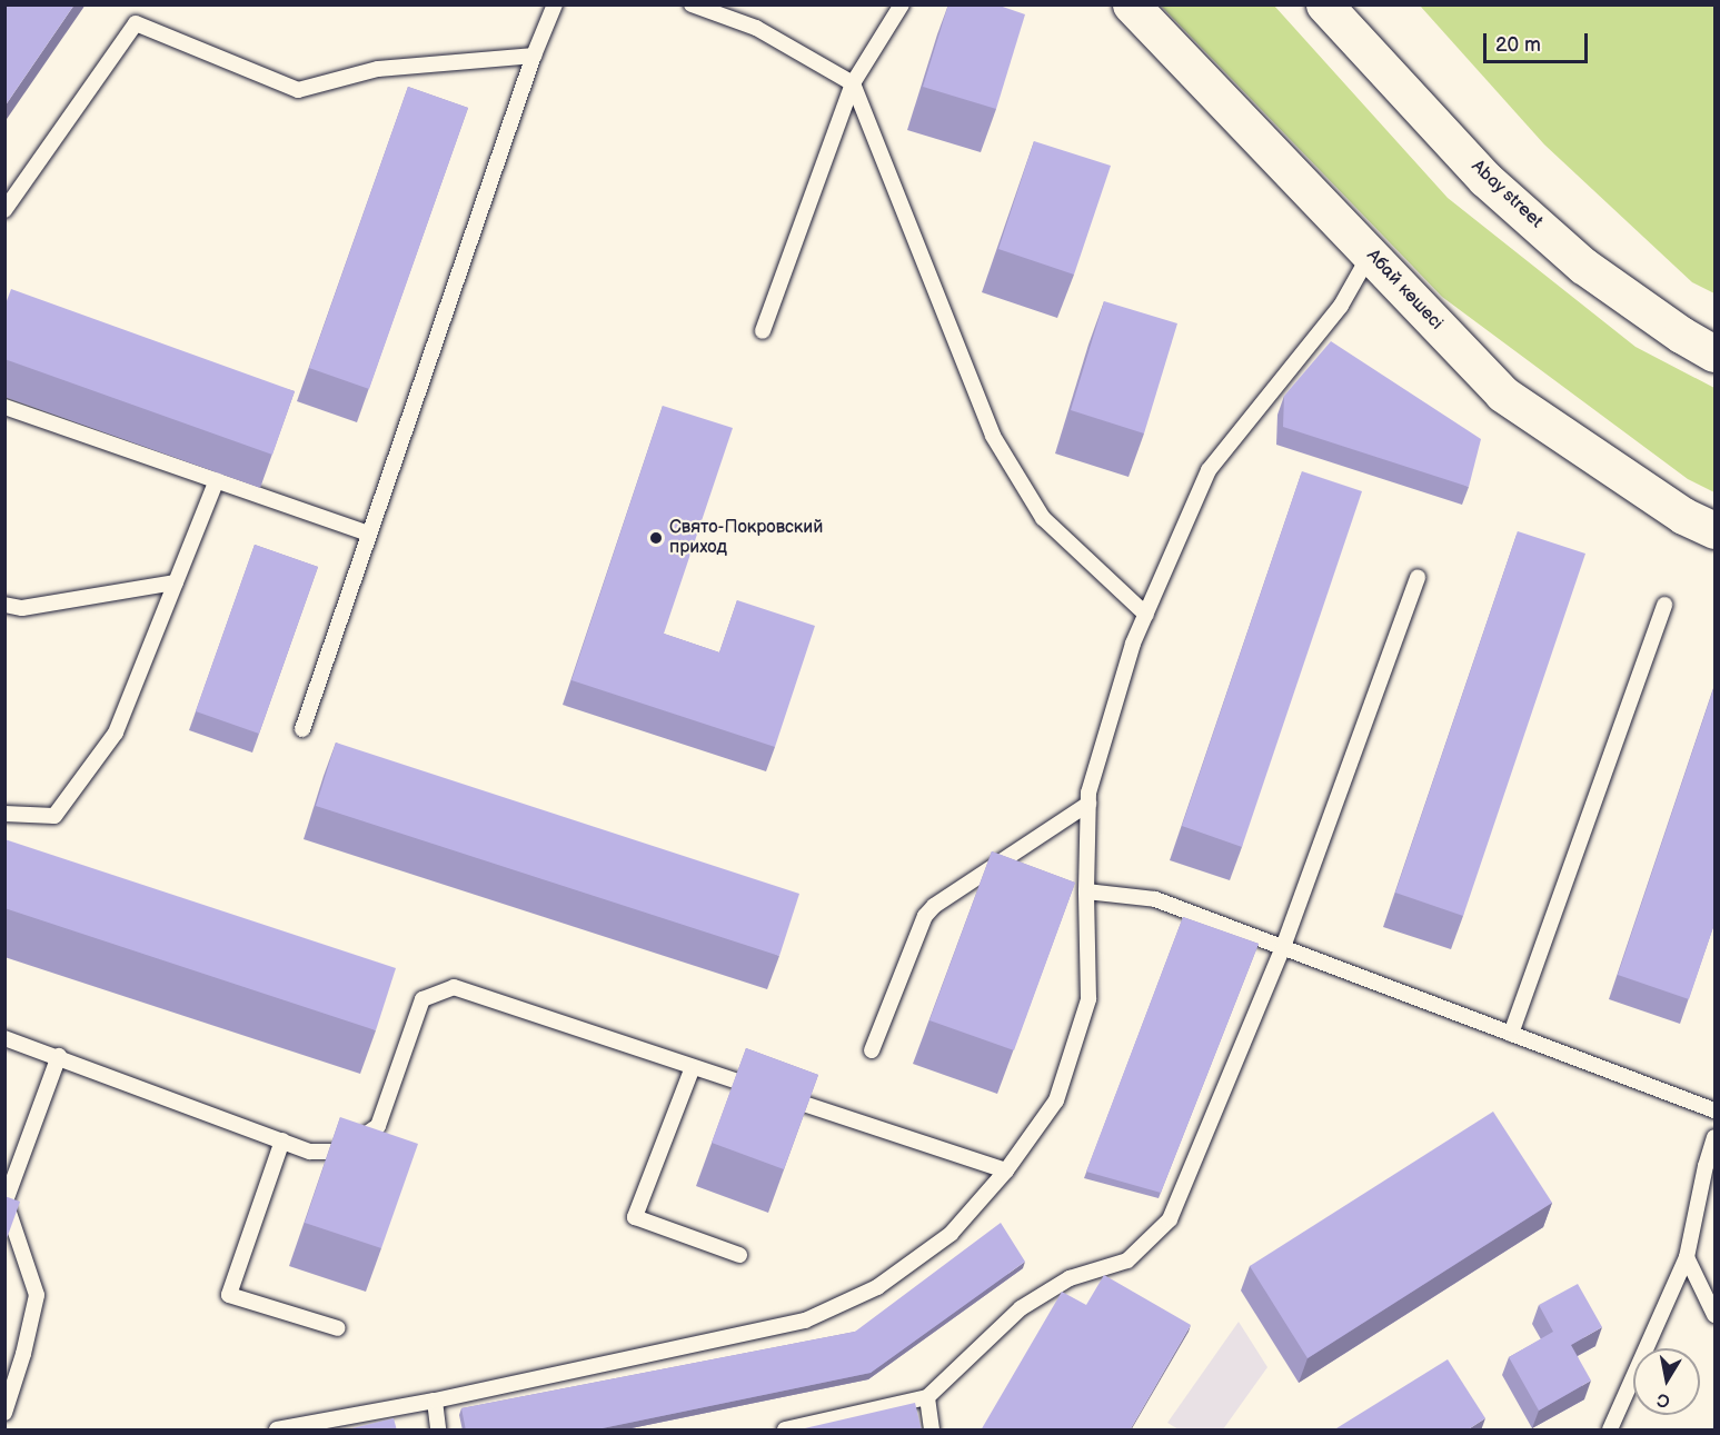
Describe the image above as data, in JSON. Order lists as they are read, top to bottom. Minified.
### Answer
{"streets":{"street":["Abay street","Абай көшесі"]},"places":["Свято-Покровский приход"],"scale_bar":"20 m","north":"bottom"}
